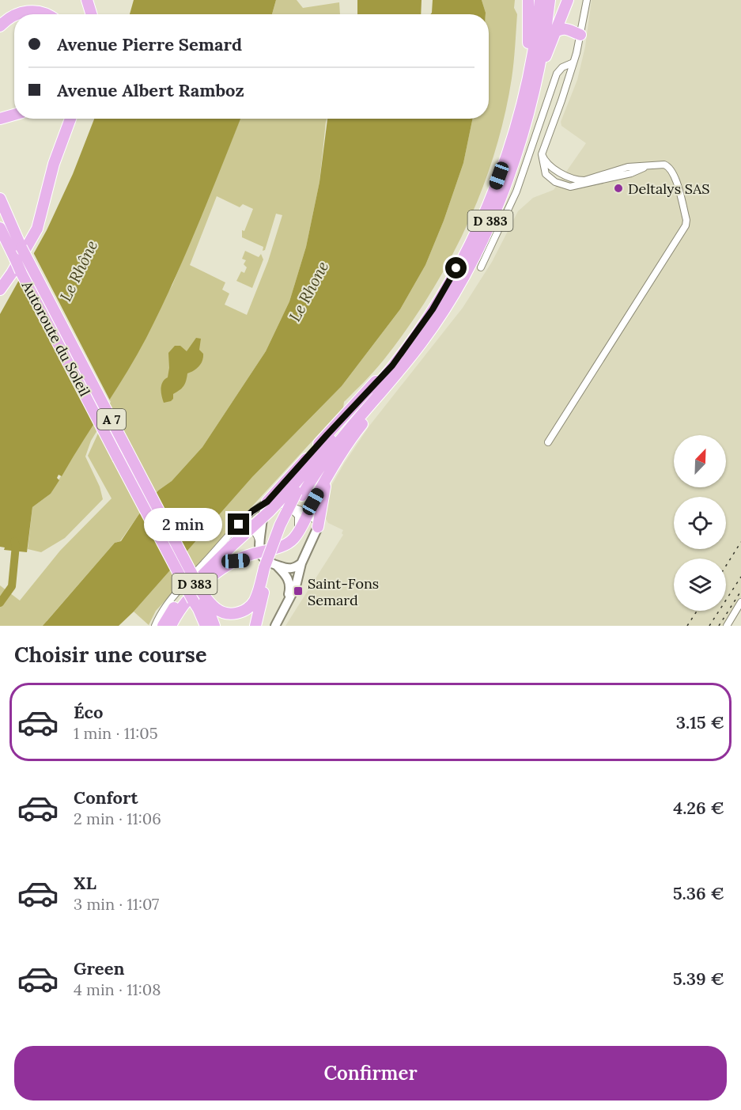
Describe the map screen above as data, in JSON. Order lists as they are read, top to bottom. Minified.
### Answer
{"streets":{"highway":["D 383","Autoroute du Soleil","A 7"]},"water":["Le Rhône","Le Rhone"],"places":{"other":["Deltalys SAS"],"transit":["Saint-Fons Semard"]},"north":"top right","page":{"banner":["Avenue Pierre Semard","Avenue Albert Ramboz"],"bubble":"2 min","heading":"Choisir une course","list":[{"name":"Éco","note":"1 min · 11:05","value":"3.15 €"},{"name":"Confort","note":"2 min · 11:06","value":"4.26 €"},{"name":"XL","note":"3 min · 11:07","value":"5.36 €"},{"name":"Green","note":"4 min · 11:08","value":"5.39 €"}],"buttons":"Confirmer"}}
